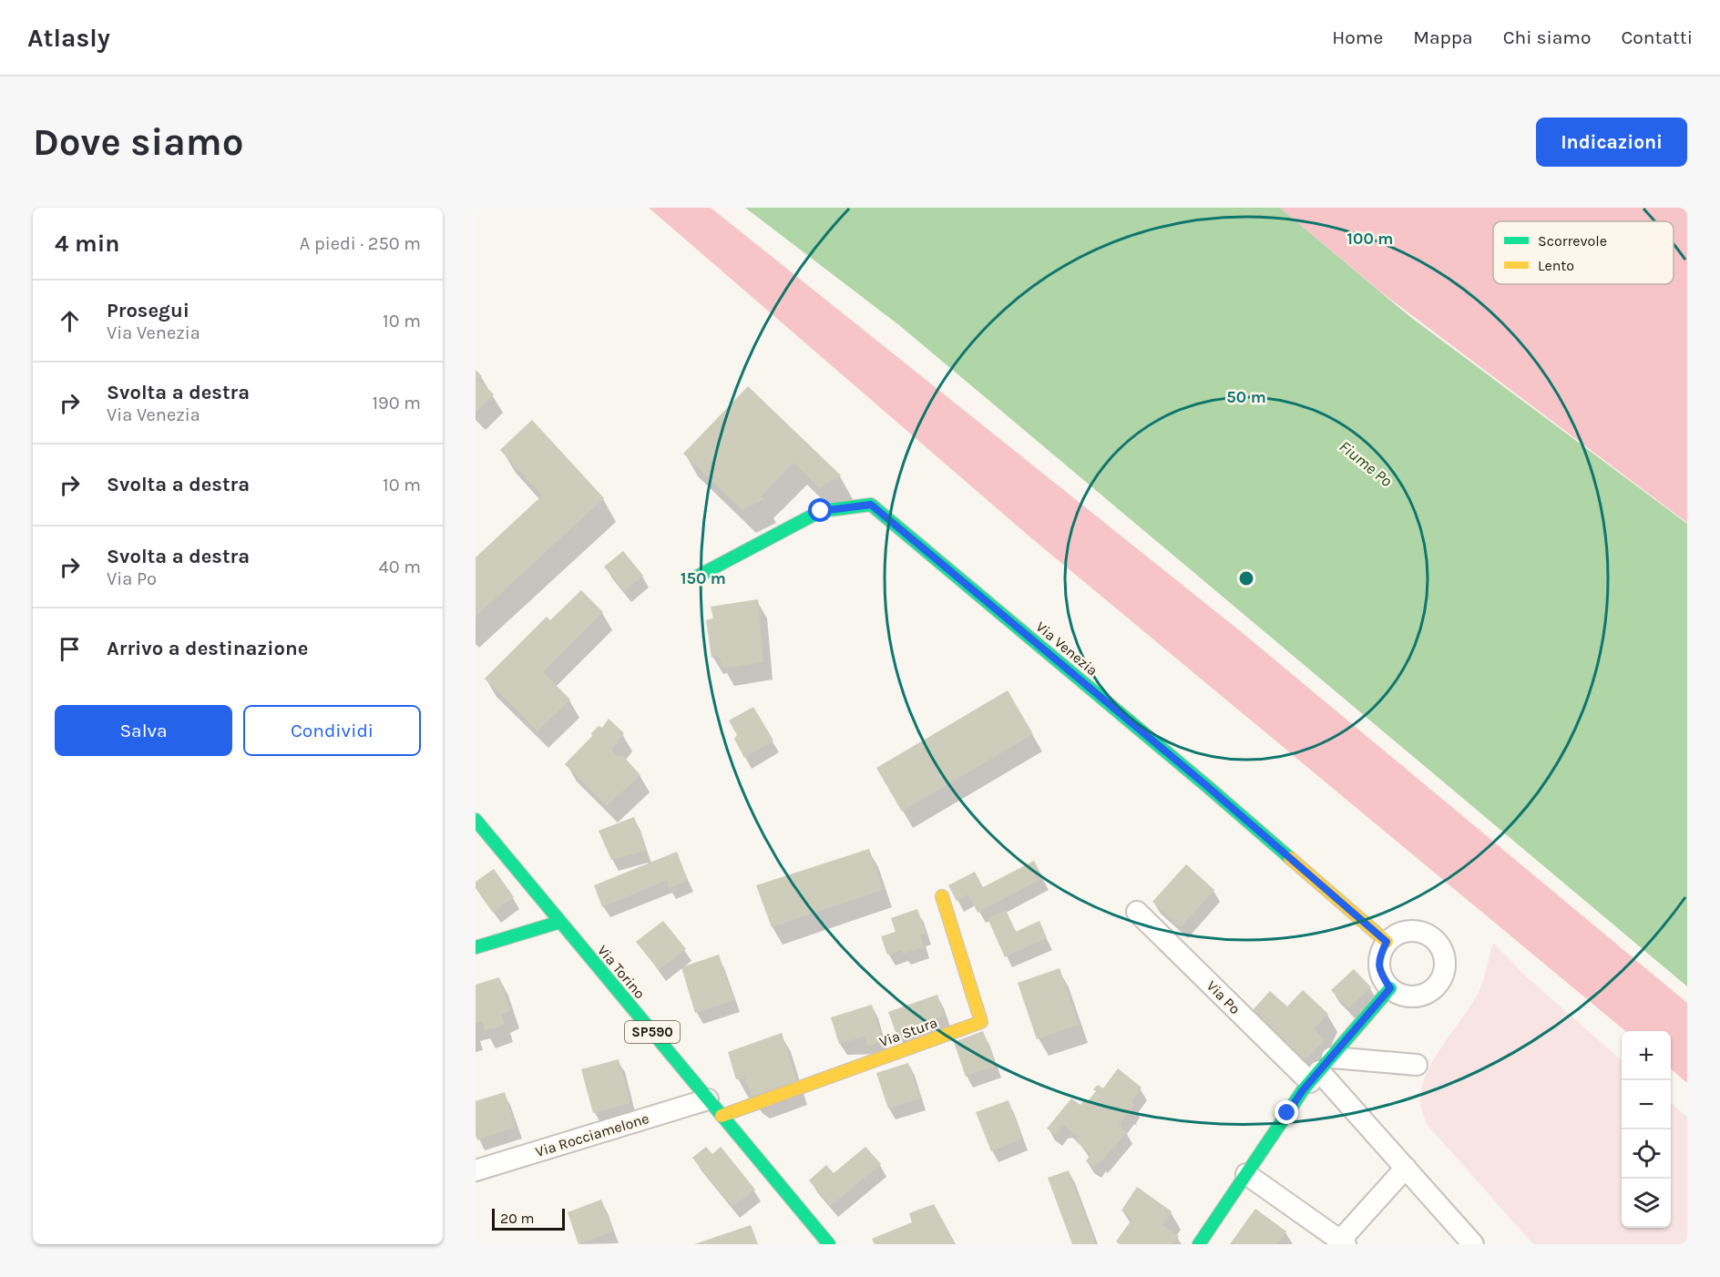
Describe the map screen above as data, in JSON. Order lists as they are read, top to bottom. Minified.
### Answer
{"streets":{"street":["Via Venezia","Via Torino","Via Po","SP590","Via Stura","Via Rocciamelone"]},"crossings":[["Via Torino","Via Stura"],["Via Torino","Via Rocciamelone"]],"water":["Fiume Po"],"legend":["Scorrevole","Lento"],"scale_bar":"20 m","page":{"header":"Atlasly","nav":["Home","Mappa","Chi siamo","Contatti"],"buttons":["Indicazioni",["Salva","Condividi"]],"title":"Dove siamo","heading":["4 min","A piedi · 250 m"],"list":[["Prosegui","Via Venezia","10 m"],["Svolta a destra","Via Venezia","190 m"],["Svolta a destra","10 m"],["Svolta a destra","Via Po","40 m"],"Arrivo a destinazione"],"map_buttons":["+","−"],"scale":"20 m"},"rings":["100 m","50 m","150 m"]}
